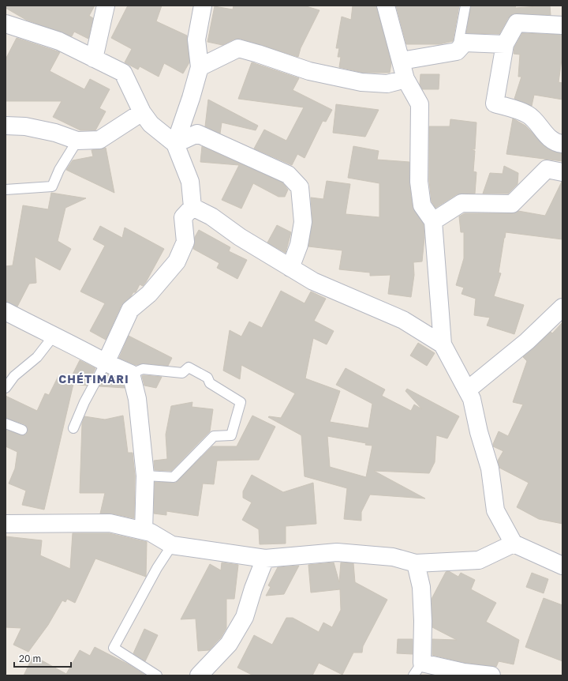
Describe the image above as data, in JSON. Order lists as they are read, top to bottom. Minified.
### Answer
{"districts":["CHÉTIMARI"],"scale_bar":"20 m"}
